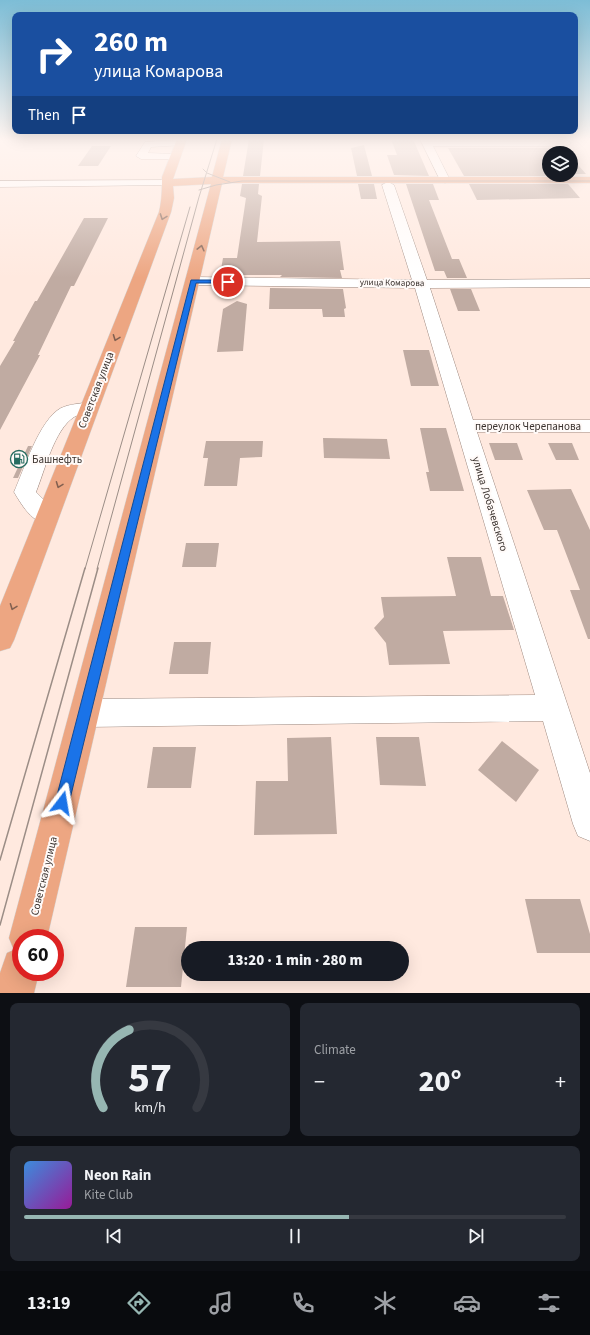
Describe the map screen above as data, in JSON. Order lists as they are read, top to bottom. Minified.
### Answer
{"streets":{"main road":["Советская улица"],"street":["улица Комарова","переулок Черепанова","улица Лобачевского"]},"crossings":[["улица Комарова","Советская улица"],["улица Комарова","улица Лобачевского"],["переулок Черепанова","улица Лобачевского"]],"places":{"fuel station":["Башнефть"]},"page":{"turn":["260 m","улица Комарова"],"then":"Then","limit":"60","trip":"13:20 · 1 min · 280 m","tile":"Climate","heat":["−","20°","+"],"song":["Neon Rain","Kite Club"],"tabs":"13:19","gauge":["57","km/h"]}}
